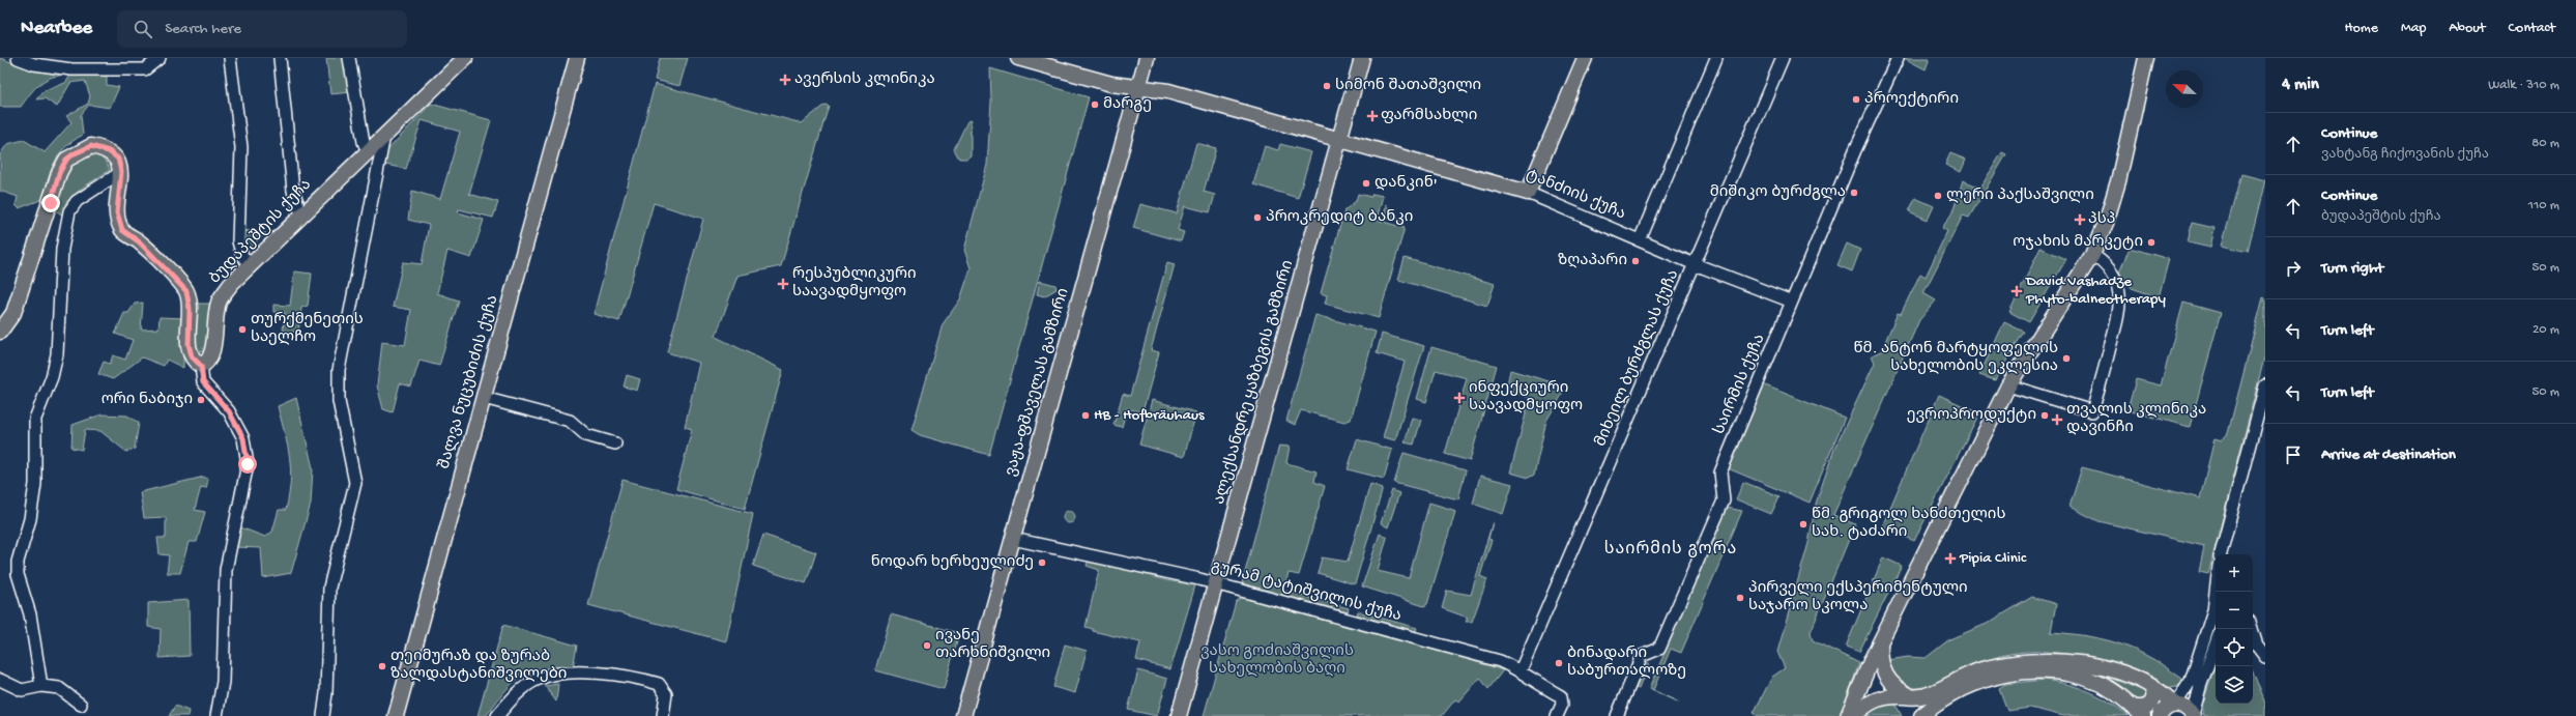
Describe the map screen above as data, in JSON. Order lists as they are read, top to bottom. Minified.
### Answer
{"streets":{"main road":["ტანძიის ქუჩა","ბუდაპეშტის ქუჩა","შალვა ნუცუბიძის ქუჩა","ვაჟა-ფშაველას გამზირი","ალექსანდრე ყაზბეგის გამზირი"],"street":["მიხეილ ბურძგლას ქუჩა","საირმის ქუჩა","გურამ ტატიშვილის ქუჩა"]},"crossings":[["ტანძიის ქუჩა","მიხეილ ბურძგლას ქუჩა"],["ტანძიის ქუჩა","ვაჟა-ფშაველას გამზირი"],["ტანძიის ქუჩა","ალექსანდრე ყაზბეგის გამზირი"],["ტანძიის ქუჩა","საირმის ქუჩა"],["მიხეილ ბურძგლას ქუჩა","გურამ ტატიშვილის ქუჩა"],["ვაჟა-ფშაველას გამზირი","გურამ ტატიშვილის ქუჩა"],["ალექსანდრე ყაზბეგის გამზირი","გურამ ტატიშვილის ქუჩა"]],"districts":["საირმის გორა"],"parks":["ვასო გოძიაშვილის სახელობის ბაღი"],"places":{"health":["ავერსის კლინიკა","ფარმსახლი","პსპ","რესპუბლიკური საავადმყოფო","David Vashadze Phyto-balneotherapy","ინფექციური საავადმყოფო","თვალის კლინიკა დავინჩი","Pipia Clinic"],"other":["სიმონ შათაშვილი","პროექტირი","მარგე","დანკინ'","მიშიკო ბურძგლა","ლერი პაქსაშვილი","პროკრედიტ ბანკი","ოჯახის მარკეტი","ზღაპარი","თურქმენეთის საელჩო","წმ. ანტონ მარტყოფელის სახელობის ეკლესია","ორი ნაბიჯი","HB - Hofbräuhaus","ევროპროდუქტი","წმ. გრიგოლ ხანძთელის სახ. ტაძარი","ნოდარ ხერხეულიძე","პირველი ექსპერიმენტული საჯარო სკოლა","ივანე თარხნიშვილი","ბინადარი საბურთალოზე","თეიმურაზ და ზურაბ ზალდასტანიშვილები"]},"north":"top left","page":{"header":"Nearbee","search":"Search here","nav":["Home","Map","About","Contact"],"heading":["4 min","Walk · 310 m"],"list":[["Continue","ვახტანგ ჩიქოვანის ქუჩა","80 m"],["Continue","ბუდაპეშტის ქუჩა","110 m"],["Turn right","50 m"],["Turn left","20 m"],["Turn left","50 m"],"Arrive at destination"],"map_buttons":["+","−"]}}
